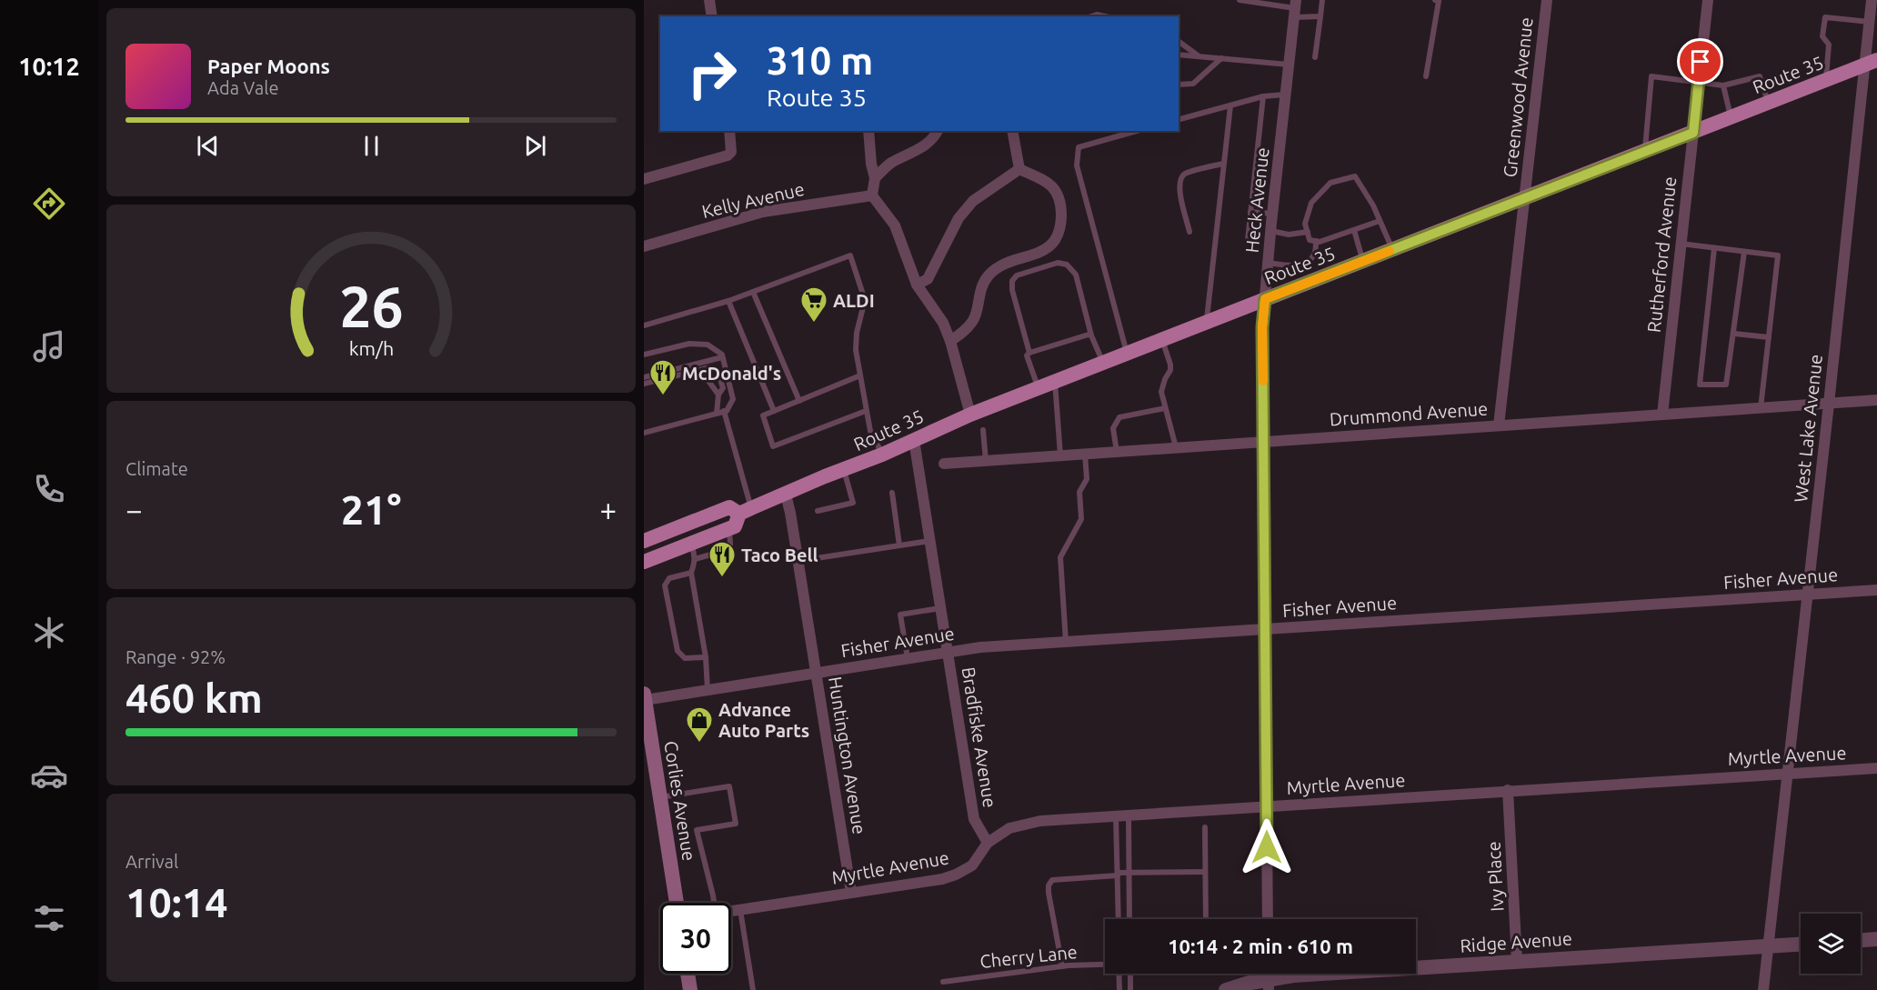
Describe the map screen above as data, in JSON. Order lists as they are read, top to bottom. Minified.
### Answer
{"streets":{"main road":["Route 35","Corlies Avenue"],"street":["Greenwood Avenue","Kelly Avenue","Heck Avenue","Rutherford Avenue","Drummond Avenue","West Lake Avenue","Fisher Avenue","Bradfiske Avenue","Huntington Avenue","Myrtle Avenue","Ivy Place","Ridge Avenue"],"lane":["Cherry Lane"]},"crossings":[["Route 35","Greenwood Avenue"],["Route 35","Heck Avenue"],["Route 35","Rutherford Avenue"],["Route 35","West Lake Avenue"],["Route 35","Bradfiske Avenue"],["Route 35","Huntington Avenue"],["Greenwood Avenue","Drummond Avenue"],["Heck Avenue","Drummond Avenue"],["Heck Avenue","Fisher Avenue"],["Heck Avenue","Myrtle Avenue"],["Rutherford Avenue","Drummond Avenue"],["Drummond Avenue","West Lake Avenue"],["West Lake Avenue","Fisher Avenue"],["West Lake Avenue","Myrtle Avenue"],["West Lake Avenue","Ridge Avenue"],["Fisher Avenue","Bradfiske Avenue"],["Fisher Avenue","Huntington Avenue"],["Fisher Avenue","Corlies Avenue"],["Bradfiske Avenue","Myrtle Avenue"],["Huntington Avenue","Myrtle Avenue"],["Myrtle Avenue","Ivy Place"],["Ivy Place","Ridge Avenue"]],"places":{"supermarket":["ALDI"],"restaurant":["McDonald's","Taco Bell"],"shop":["Advance Auto Parts"]},"page":{"tabs":"10:12","turn":["310 m","Route 35"],"song":["Paper Moons","Ada Vale"],"tile":["Climate",["Range · 92%","460 km"],["Arrival","10:14"]],"heat":["−","21°","+"],"limit":"30","trip":"10:14 · 2 min · 610 m","gauge":["26","km/h"]}}
